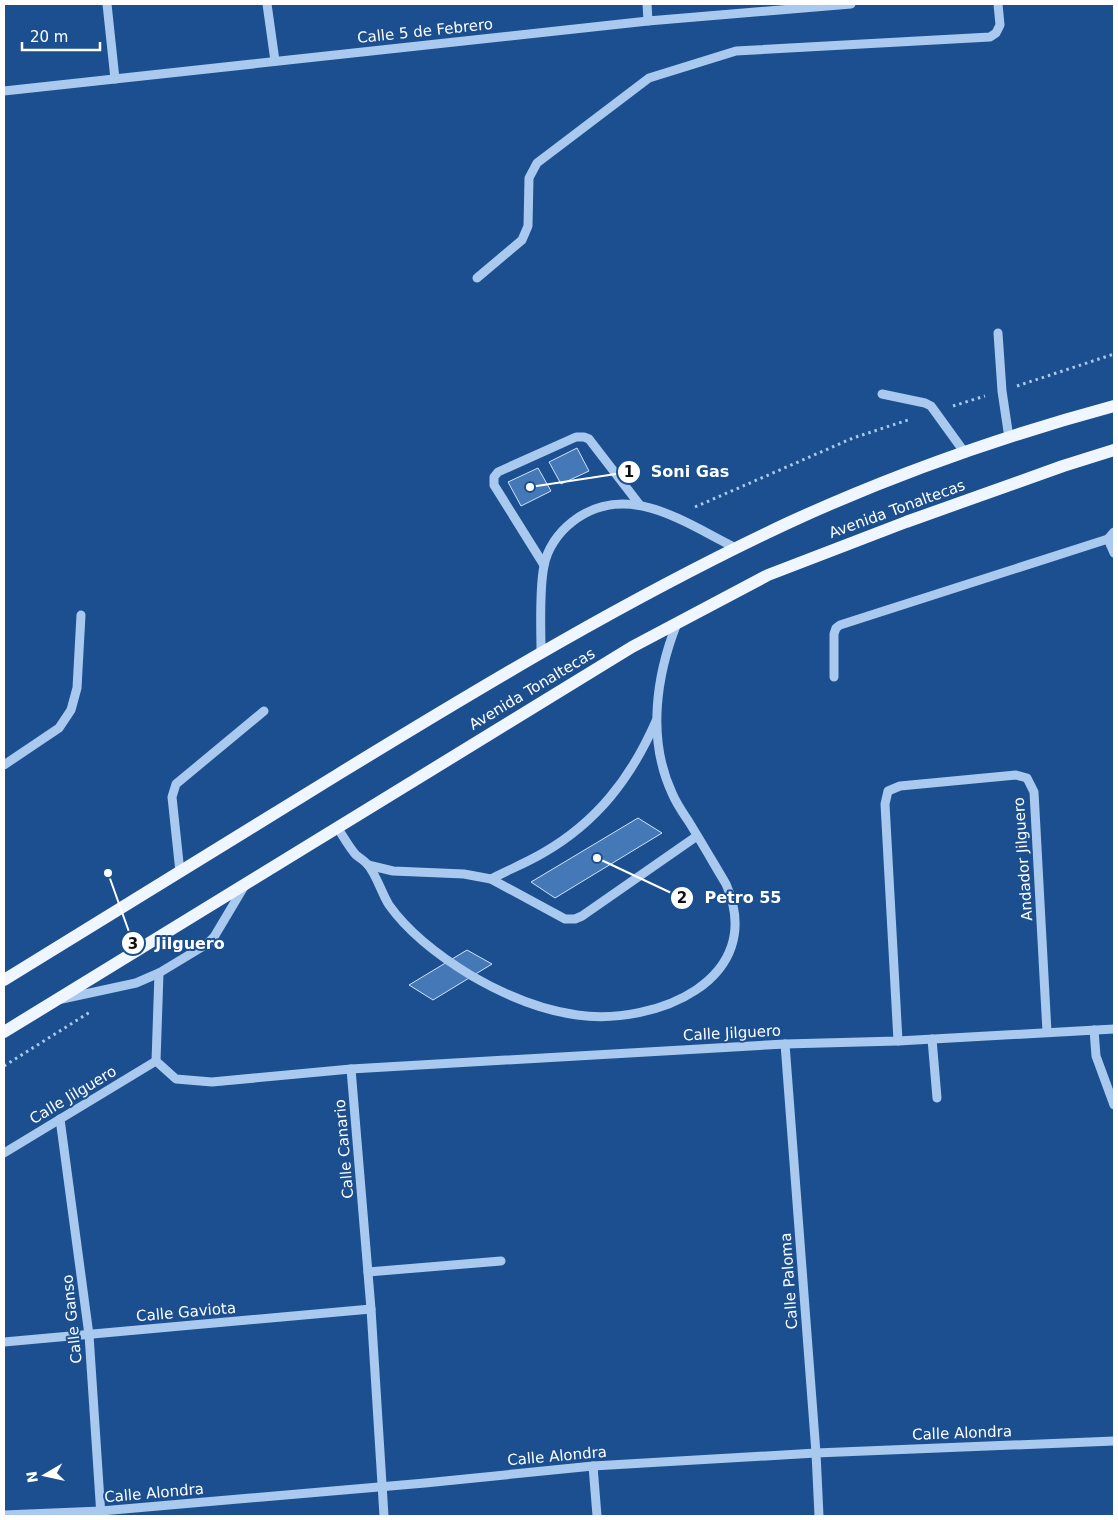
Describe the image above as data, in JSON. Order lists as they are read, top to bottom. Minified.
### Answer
{"streets":{"main road":["Avenida Tonaltecas"],"street":["Calle 5 de Febrero","Andador Jilguero","Calle Jilguero","Calle Canario","Calle Paloma","Calle Gaviota","Calle Ganso","Calle Alondra"]},"crossings":[["Andador Jilguero","Calle Jilguero"],["Calle Jilguero","Calle Canario"],["Calle Jilguero","Calle Paloma"],["Calle Jilguero","Calle Ganso"],["Calle Canario","Calle Gaviota"],["Calle Canario","Calle Alondra"],["Calle Paloma","Calle Alondra"],["Calle Gaviota","Calle Ganso"],["Calle Ganso","Calle Alondra"]],"places":["Soni Gas","Petro 55","Jilguero"],"scale_bar":"20 m","north":"left"}
